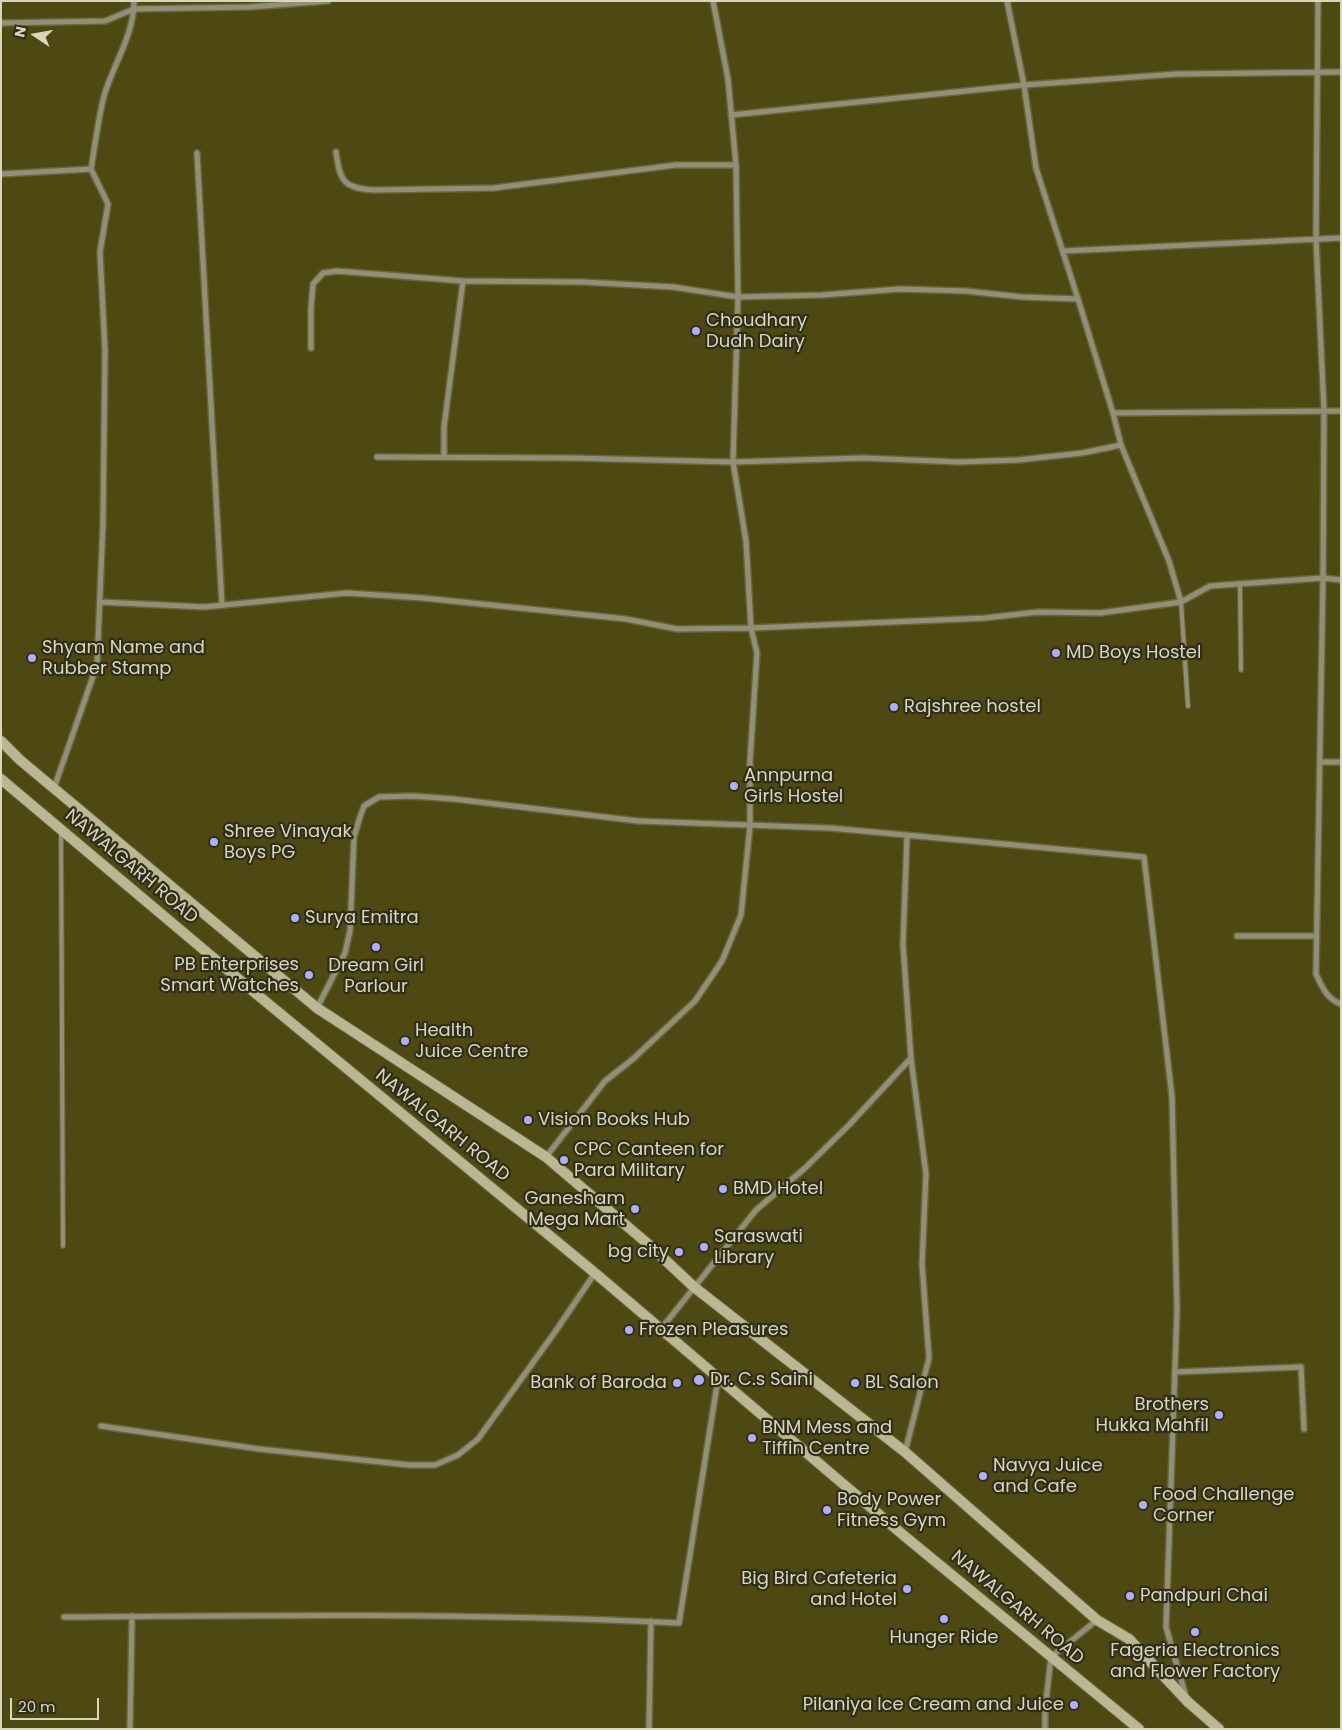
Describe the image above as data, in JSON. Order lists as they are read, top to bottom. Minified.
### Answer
{"streets":{"street":["NAWALGARH ROAD"]},"places":["Choudhary Dudh Dairy","MD Boys Hostel","Shyam Name and Rubber Stamp","Rajshree hostel","Annpurna Girls Hostel","Shree Vinayak Boys PG","Surya Emitra","Dream Girl Parlour","PB Enterprises Smart Watches","Health Juice Centre","Vision Books Hub","CPC Canteen for Para Military","BMD Hotel","Ganesham Mega Mart","Saraswati Library","bg city","Frozen Pleasures","Dr. C.s Saini","Bank of Baroda","BL Salon","Brothers Hukka Mahfil","BNM Mess and Tiffin Centre","Navya Juice and Cafe","Food Challenge Corner","Body Power Fitness Gym","Big Bird Cafeteria and Hotel","Pandpuri Chai","Hunger Ride","Fageria Electronics and Flower Factory","Pilaniya Ice Cream and Juice"],"scale_bar":"20 m","north":"left"}
